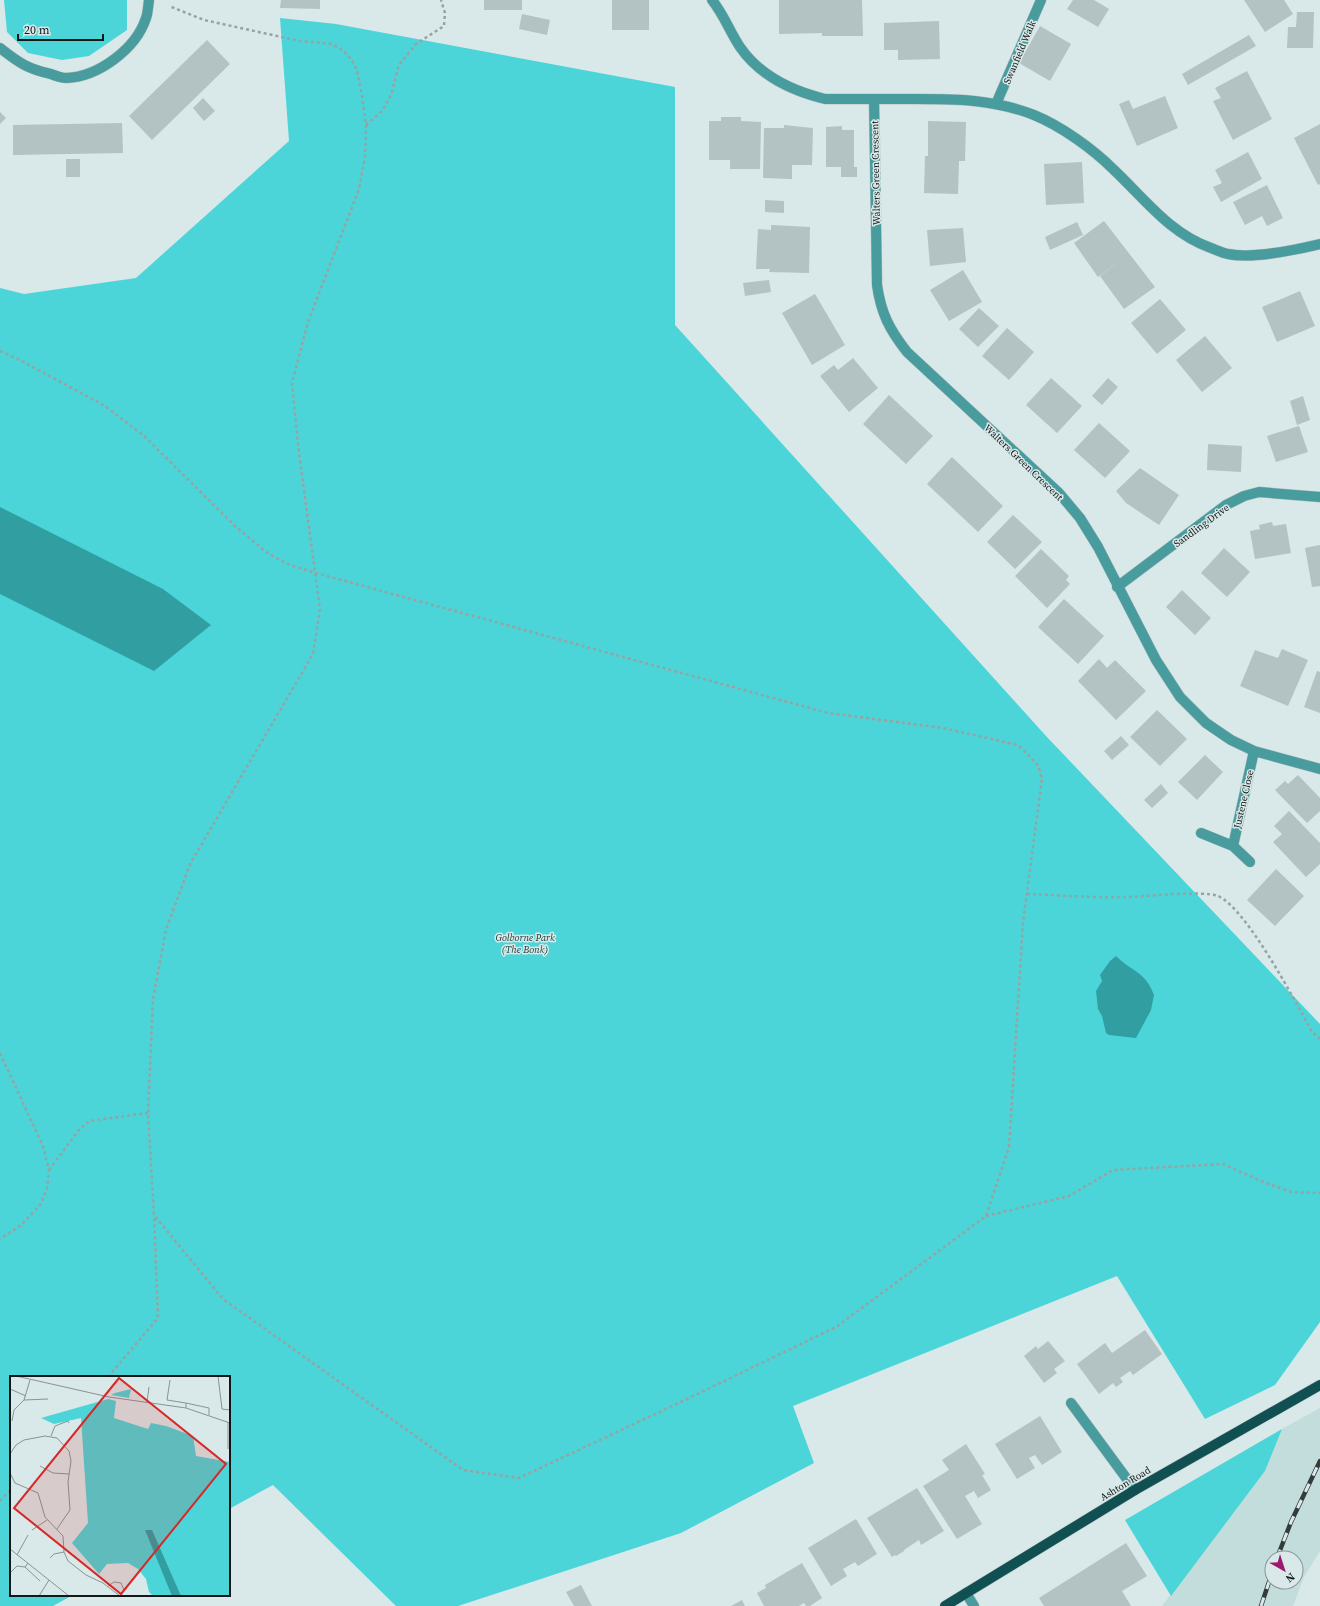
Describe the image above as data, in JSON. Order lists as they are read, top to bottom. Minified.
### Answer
{"streets":{"main road":["Ashton Road"],"street":["Swanfield Walk","Walters Green Crescent","Sandling Drive","Justene Close"]},"crossings":[["Walters Green Crescent","Sandling Drive"],["Walters Green Crescent","Justene Close"]],"parks":["Golborne Park (The Bonk)"],"scale_bar":"20 m","north":"bottom right"}
